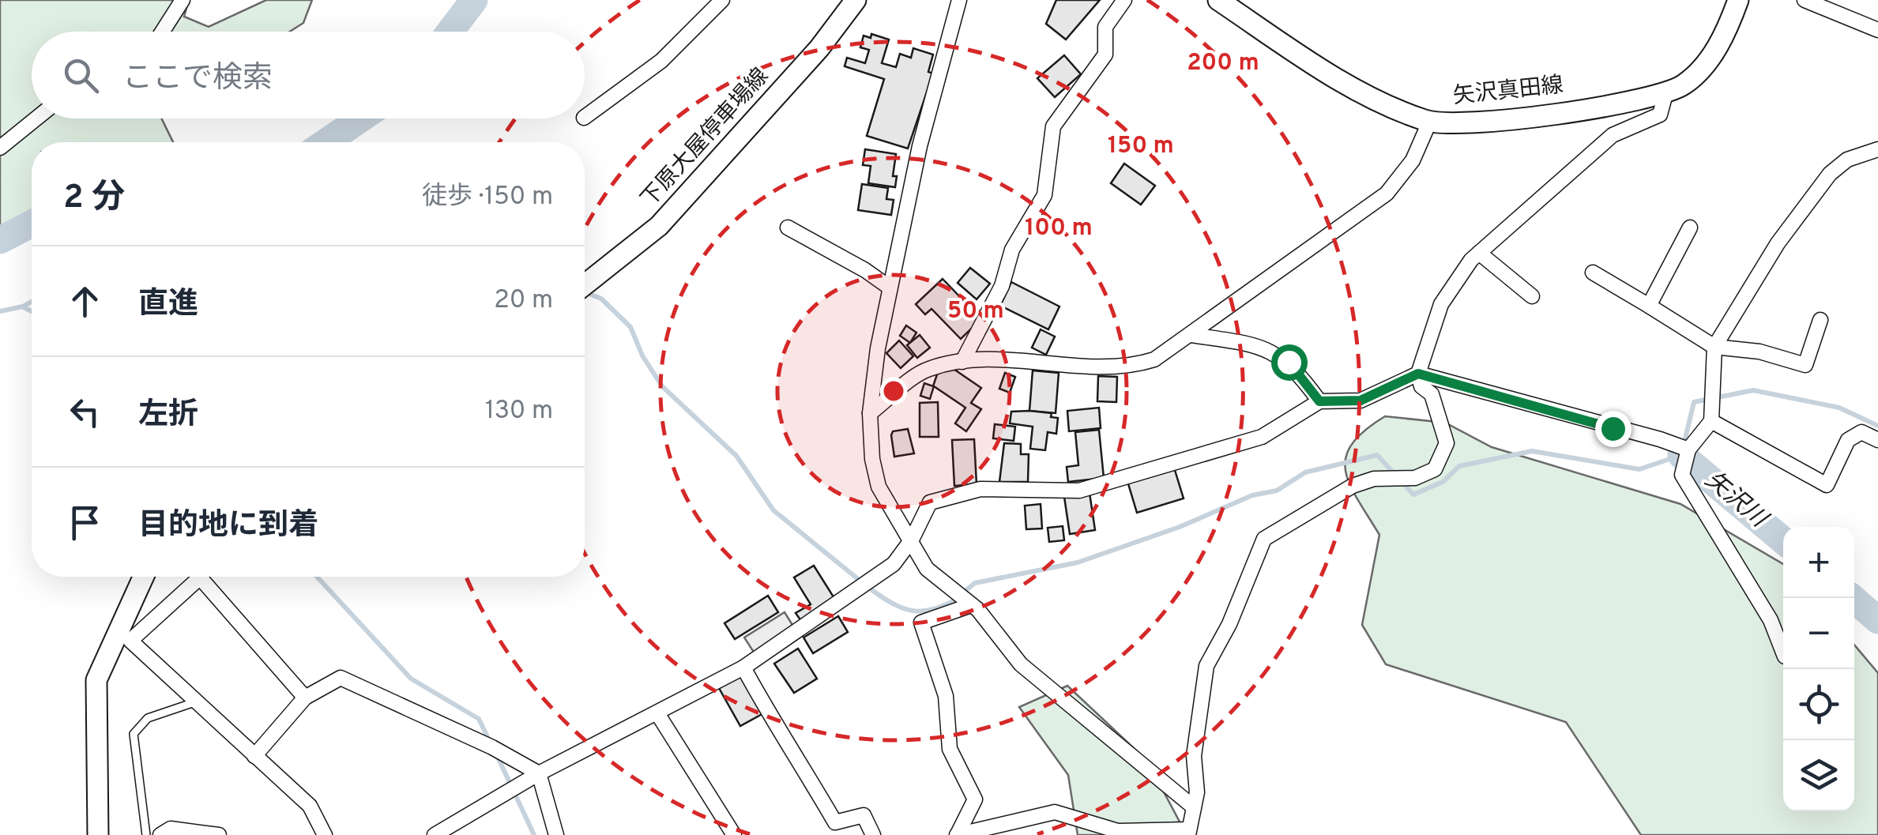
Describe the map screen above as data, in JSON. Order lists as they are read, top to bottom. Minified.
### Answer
{"streets":{"main road":["矢沢真田線","下原大屋停車場線"]},"water":["矢沢川"],"page":{"search":"ここで検索","heading":["2 分","徒歩 · 150 m"],"list":[["直進","20 m"],["左折","130 m"],"目的地に到着"],"map_buttons":["+","−"]},"rings":["200 m","150 m","100 m","50 m"]}
